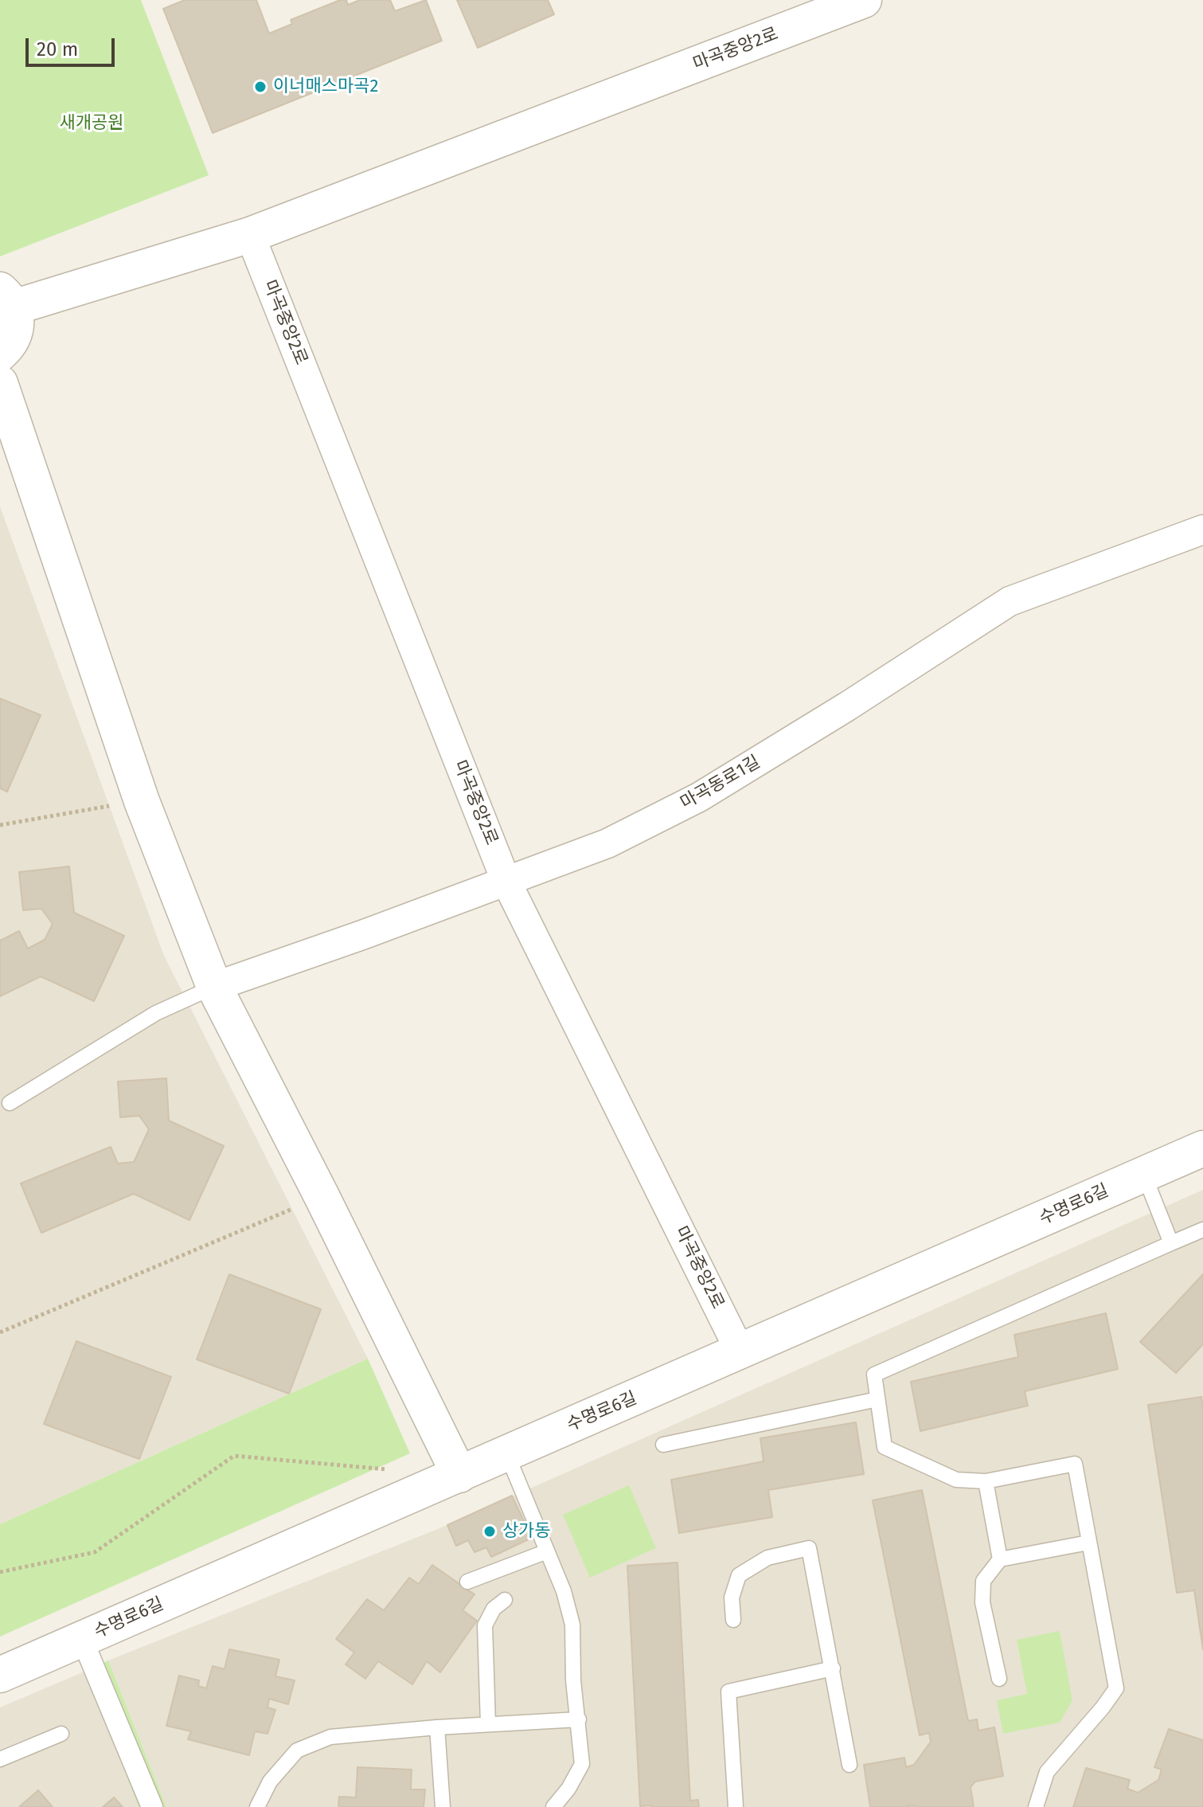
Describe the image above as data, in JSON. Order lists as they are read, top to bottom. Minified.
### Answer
{"streets":{"street":["마곡중앙2로","마곡동로1길","수명로6길"]},"crossings":[["마곡중앙2로","마곡동로1길"],["마곡중앙2로","수명로6길"]],"parks":["새개공원"],"places":["이너매스마곡2","상가동"],"scale_bar":"20 m"}
